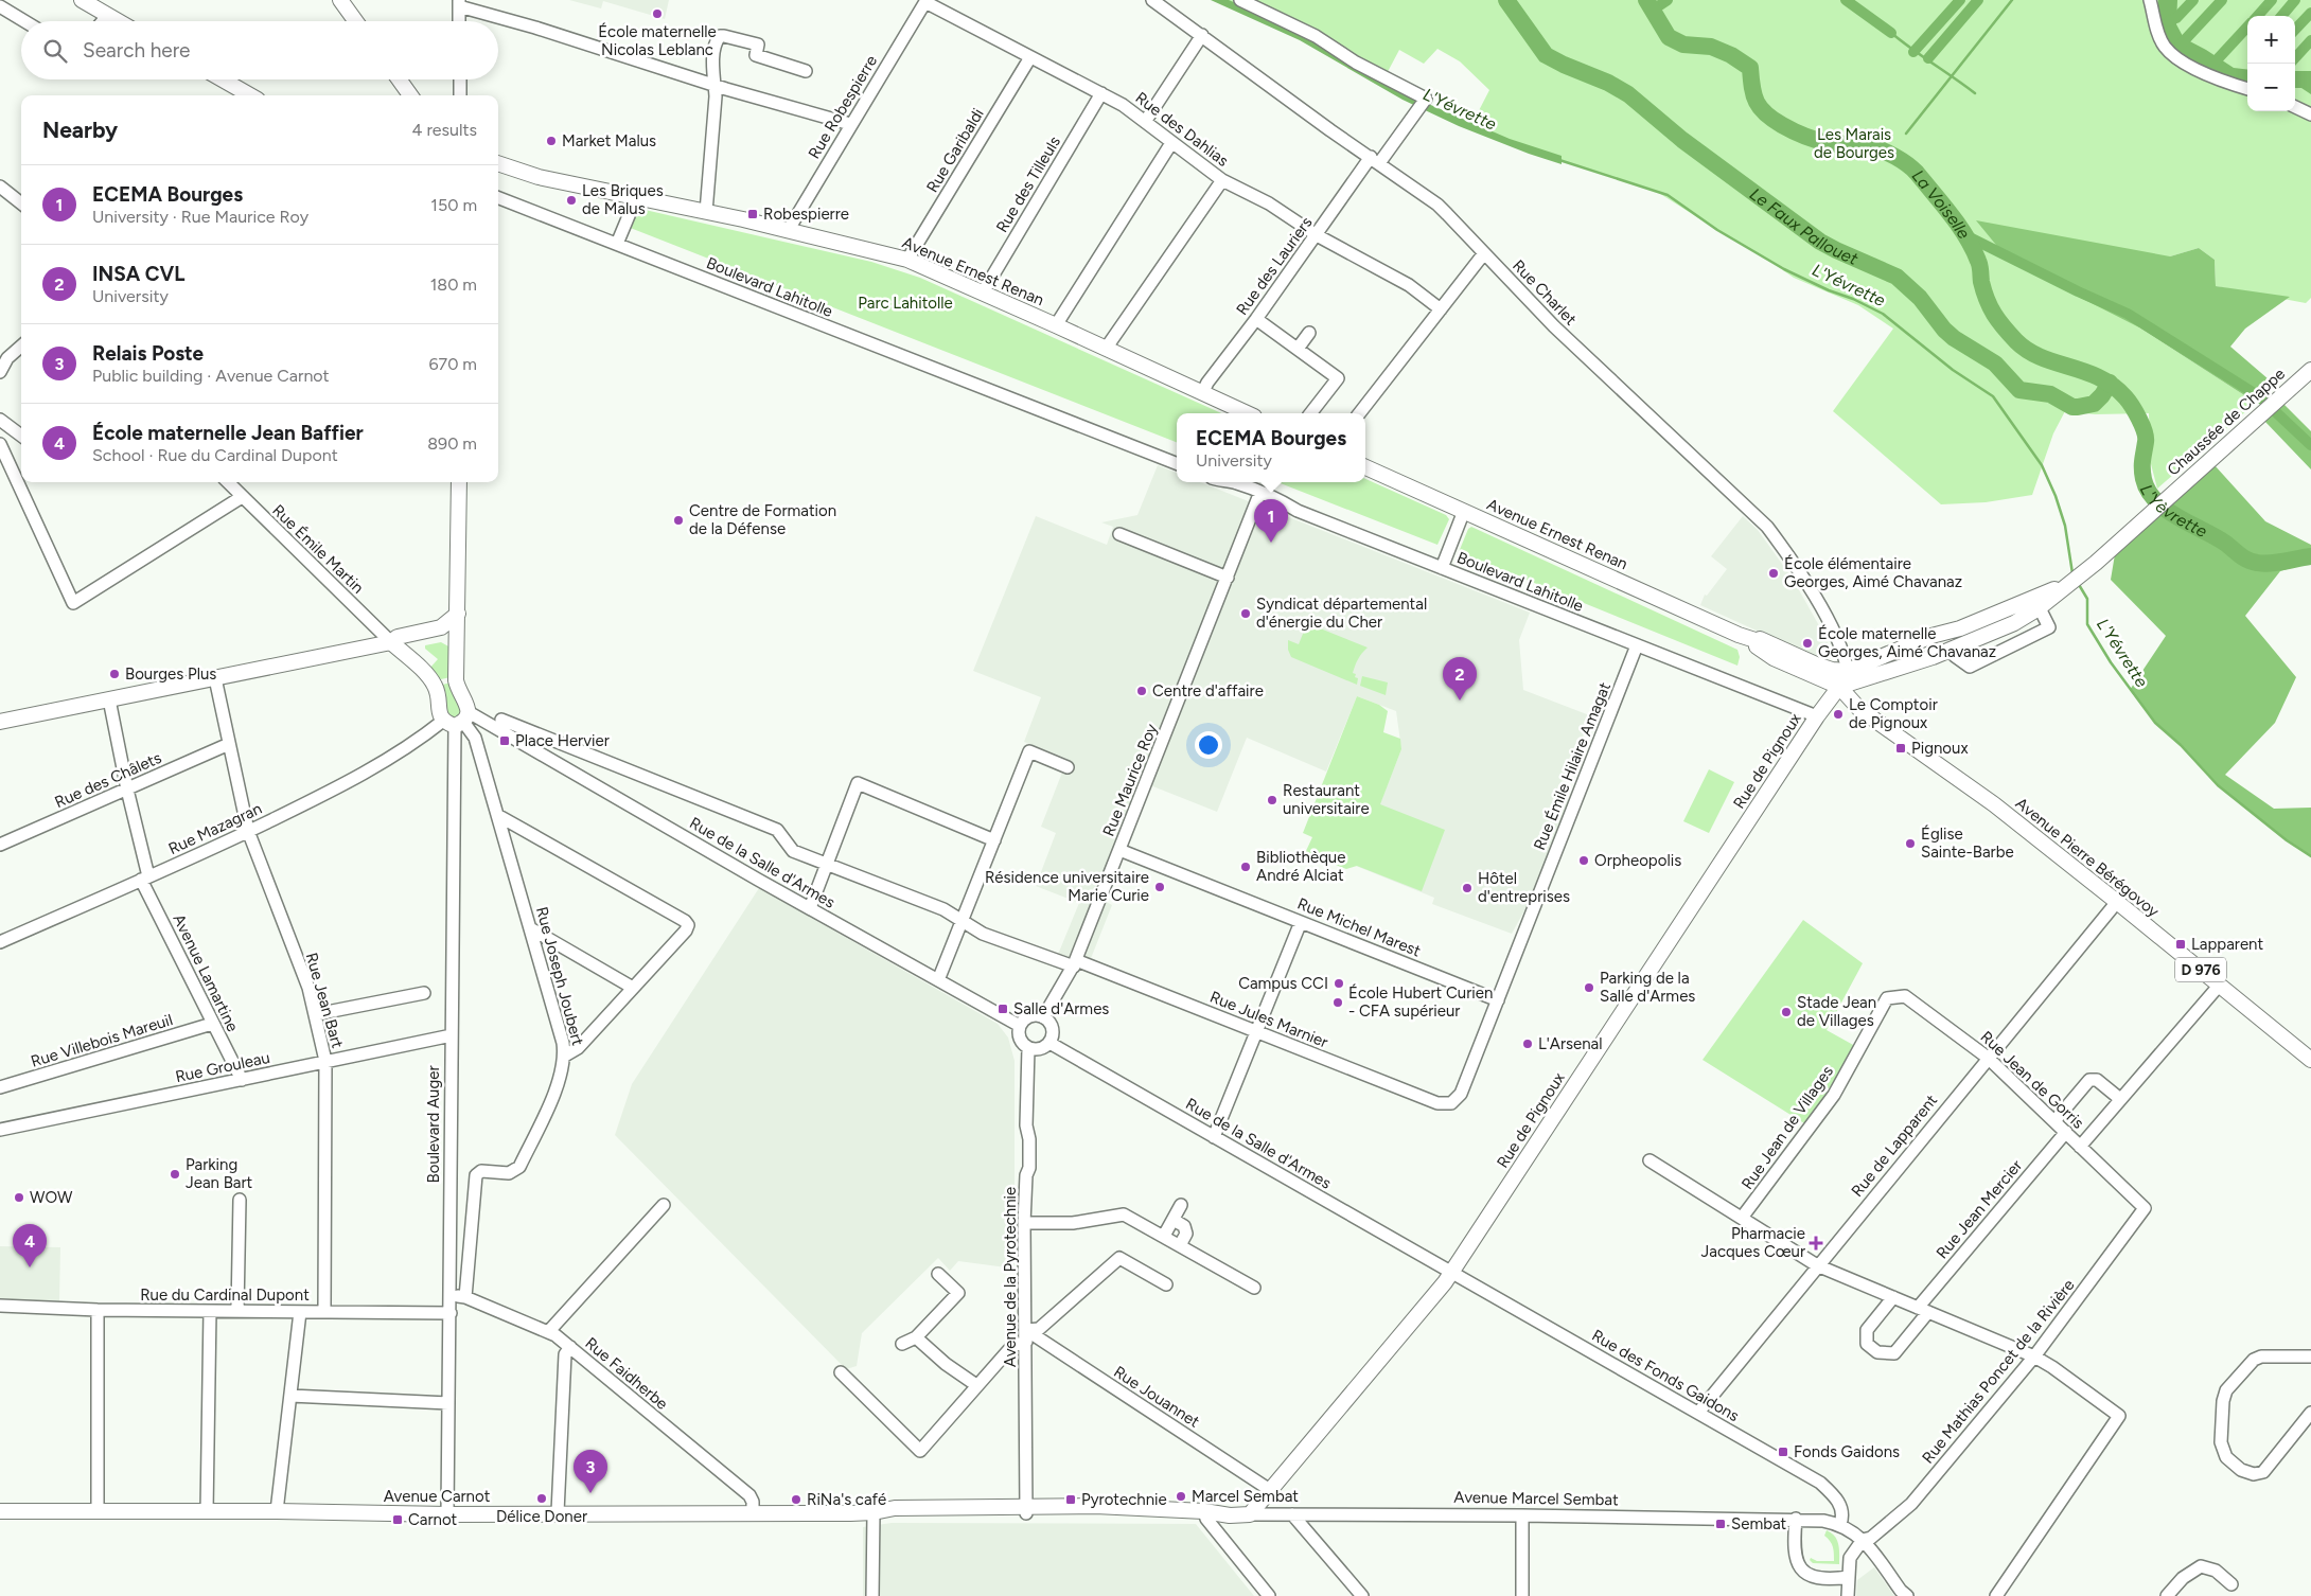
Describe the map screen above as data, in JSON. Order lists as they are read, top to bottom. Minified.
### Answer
{"streets":{"main road":["Avenue Ernest Renan","Chaussée de Chappe","Rue de Pignoux","Avenue Pierre Bérégovoy","D 976","Avenue Carnot","Avenue Marcel Sembat"],"street":["Rue Robespierre","Rue des Dahlias","Rue Garibaldi","Rue des Tilleuls","Rue des Lauriers","Boulevard Lahitolle","Rue Charlet","Rue Émile Martin","Rue Émile Hilaire Amagat","Rue des Châlets","Rue Maurice Roy","Rue Mazagran","Rue de la Salle d'Armes","Rue Michel Marest","Avenue Lamartine","Rue Joseph Joubert","Rue Jean Bart","Rue Jules Marnier","Rue Villebois Mareuil","Rue Grouleau","Rue Jean de Gorris","Boulevard Auger","Rue Jean de Villages","Rue de Lapparent","Rue Jean Mercier","Avenue de la Pyrotechnie","Rue du Cardinal Dupont","Rue Mathias Poncet de la Rivière","Rue Faidherbe","Rue des Fonds Gaidons","Rue Jouannet"]},"crossings":[["Rue Robespierre","Rue des Dahlias"],["Rue Robespierre","Avenue Ernest Renan"],["Rue des Dahlias","Rue Garibaldi"],["Rue des Dahlias","Rue des Tilleuls"],["Rue des Dahlias","Rue des Lauriers"],["Rue Garibaldi","Avenue Ernest Renan"],["Rue des Tilleuls","Avenue Ernest Renan"],["Rue des Lauriers","Avenue Ernest Renan"],["Rue des Lauriers","Rue Charlet"],["Avenue Ernest Renan","Rue Charlet"],["Avenue Ernest Renan","Chaussée de Chappe"],["Avenue Ernest Renan","Rue de Pignoux"],["Avenue Ernest Renan","Avenue Pierre Bérégovoy"],["Boulevard Lahitolle","Rue de Pignoux"],["Boulevard Lahitolle","Rue Émile Hilaire Amagat"],["Boulevard Lahitolle","Rue Maurice Roy"],["Rue Charlet","Chaussée de Chappe"],["Rue Charlet","Rue de Pignoux"],["Chaussée de Chappe","Rue de Pignoux"],["Chaussée de Chappe","Avenue Pierre Bérégovoy"],["Rue de Pignoux","Avenue Pierre Bérégovoy"],["Rue de Pignoux","Rue de la Salle d'Armes"],["Rue de Pignoux","Rue des Fonds Gaidons"],["Rue de Pignoux","Rue Jouannet"],["Rue de Pignoux","Avenue Marcel Sembat"],["Rue Émile Hilaire Amagat","Rue Michel Marest"],["Rue Émile Hilaire Amagat","Rue Jules Marnier"],["Rue des Châlets","Avenue Lamartine"],["Rue des Châlets","Rue Jean Bart"],["Rue Maurice Roy","Rue de la Salle d'Armes"],["Rue Maurice Roy","Rue Michel Marest"],["Rue Maurice Roy","Rue Jules Marnier"],["Rue Maurice Roy","Avenue de la Pyrotechnie"],["Rue Mazagran","Avenue Lamartine"],["Rue Mazagran","Rue Joseph Joubert"],["Rue Mazagran","Rue Jean Bart"],["Rue Mazagran","Boulevard Auger"],["Avenue Pierre Bérégovoy","Rue de Lapparent"],["Rue de la Salle d'Armes","Rue Jules Marnier"],["Rue de la Salle d'Armes","Avenue de la Pyrotechnie"],["Rue de la Salle d'Armes","Rue des Fonds Gaidons"],["Avenue Lamartine","Rue Villebois Mareuil"],["Avenue Lamartine","Rue Grouleau"],["Rue Joseph Joubert","Boulevard Auger"],["Rue Joseph Joubert","Rue Faidherbe"],["Rue Jean Bart","Rue Grouleau"],["Rue Jean Bart","Rue du Cardinal Dupont"],["Rue Grouleau","Boulevard Auger"],["Rue Jean de Gorris","Rue Jean de Villages"],["Rue Jean de Gorris","Rue de Lapparent"],["Rue Jean de Gorris","Rue Jean Mercier"],["Rue Jean de Gorris","Rue Mathias Poncet de la Rivière"],["Boulevard Auger","Rue du Cardinal Dupont"],["Boulevard Auger","Rue Faidherbe"],["Boulevard Auger","Avenue Carnot"],["Rue de Lapparent","Rue des Fonds Gaidons"],["Avenue de la Pyrotechnie","Rue Jouannet"],["Avenue de la Pyrotechnie","Avenue Carnot"],["Avenue de la Pyrotechnie","Avenue Marcel Sembat"],["Rue Mathias Poncet de la Rivière","Avenue Marcel Sembat"],["Rue Faidherbe","Avenue Carnot"],["Rue des Fonds Gaidons","Avenue Marcel Sembat"],["Avenue Carnot","Avenue Marcel Sembat"]],"water":["L'Yévrette","La Voiselle","Le Faux Pallouet","L'Yèvrette"],"parks":["Les Marais de Bourges","Parc Lahitolle"],"places":{"other":["École maternelle Nicolas Leblanc","Market Malus","Les Briques de Malus","Centre de Formation de la Défense","École élémentaire Georges, Aimé Chavanaz","Syndicat départemental d'énergie du Cher","École maternelle Georges, Aimé Chavanaz","Bourges Plus","Centre d'affaire","Le Comptoir de Pignoux","Restaurant universitaire","Église Sainte-Barbe","Orpheopolis","Bibliothèque André Alciat","Résidence universitaire Marie Curie","Hôtel d'entreprises","Campus CCI","Parking de la Salle d'Armes","École Hubert Curien - CFA supérieur","Stade Jean de Villages","L'Arsenal","Parking Jean Bart","WOW","Marcel Sembat","Délice Doner","RiNa's café"],"transit":["Robespierre","Place Hervier","Pignoux","Lapparent","Salle d'Armes","Fonds Gaidons","Pyrotechnie","Carnot","Sembat"],"health":["Pharmacie Jacques Cœur"]},"page":{"map_buttons":["+","−"],"search":"Search here","heading":["Nearby","4 results"],"list":[{"mark":"1","name":"ECEMA Bourges","note":"University · Rue Maurice Roy","value":"150 m"},{"mark":"2","name":"INSA CVL","note":"University","value":"180 m"},{"mark":"3","name":"Relais Poste","note":"Public building · Avenue Carnot","value":"670 m"},{"mark":"4","name":"École maternelle Jean Baffier","note":"School · Rue du Cardinal Dupont","value":"890 m"}],"popup":["ECEMA Bourges","University"],"pins":["1","2","4","3"]}}
